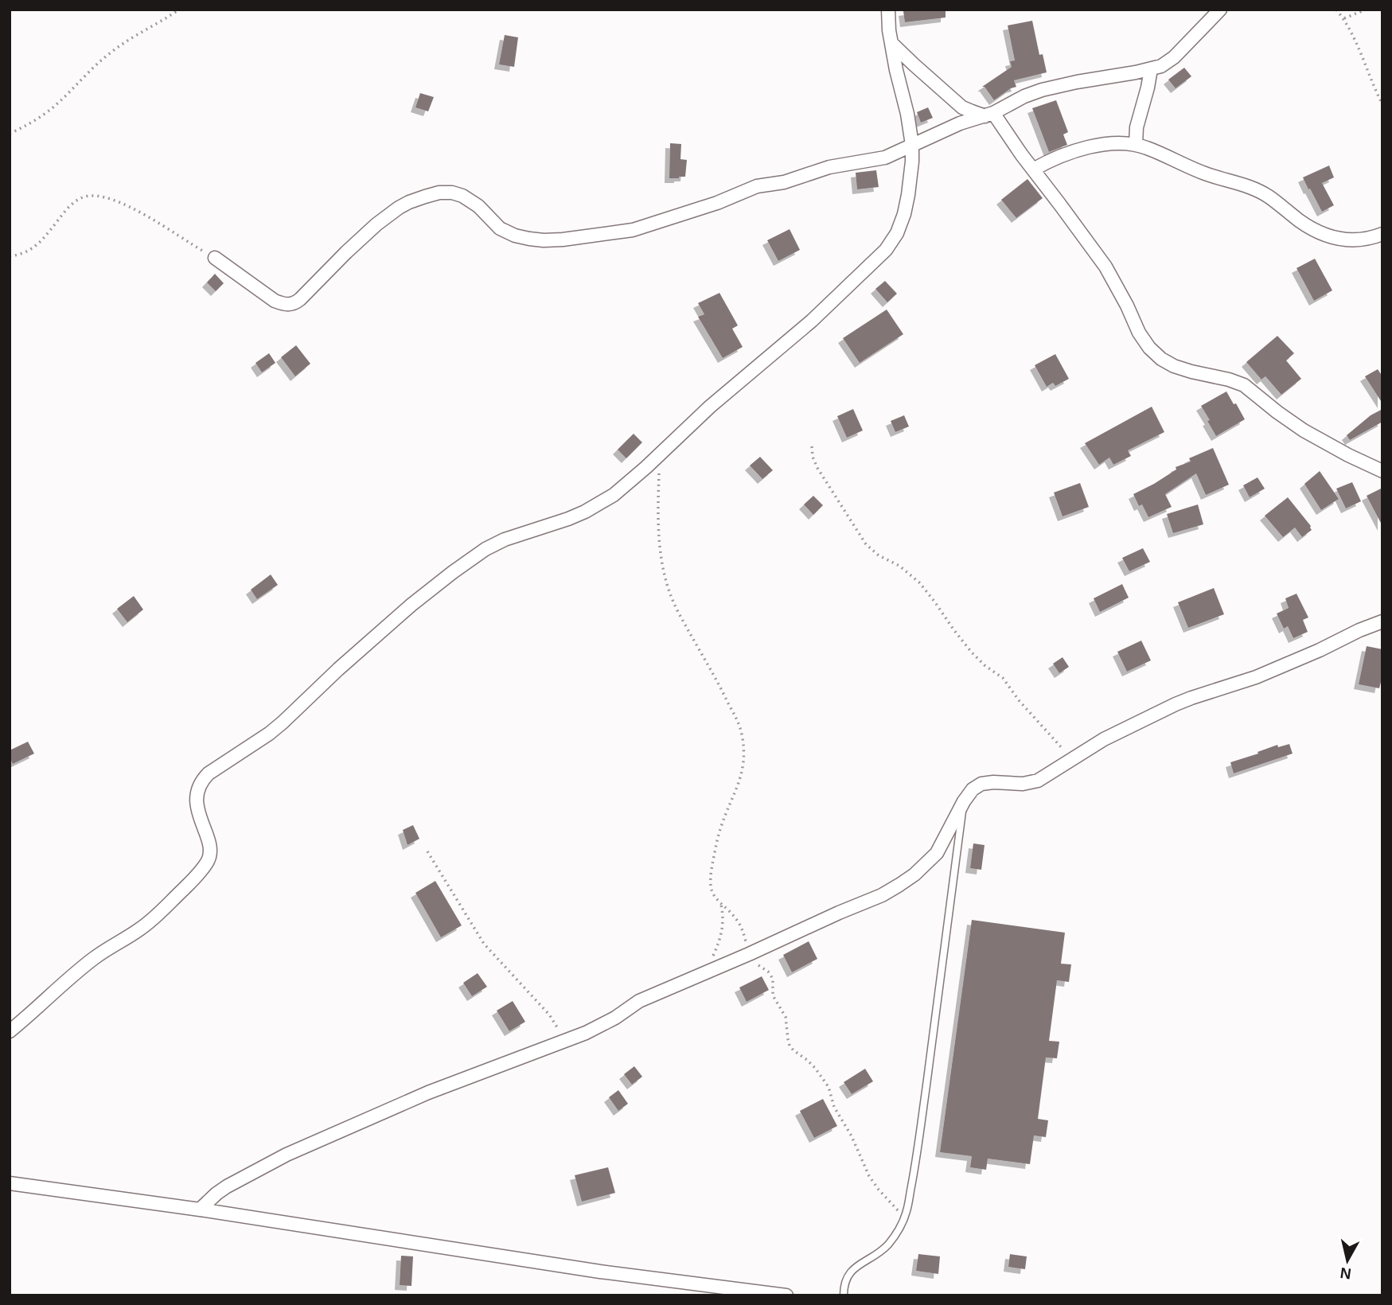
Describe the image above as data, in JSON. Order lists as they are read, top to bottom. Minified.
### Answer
{"north":"bottom"}
